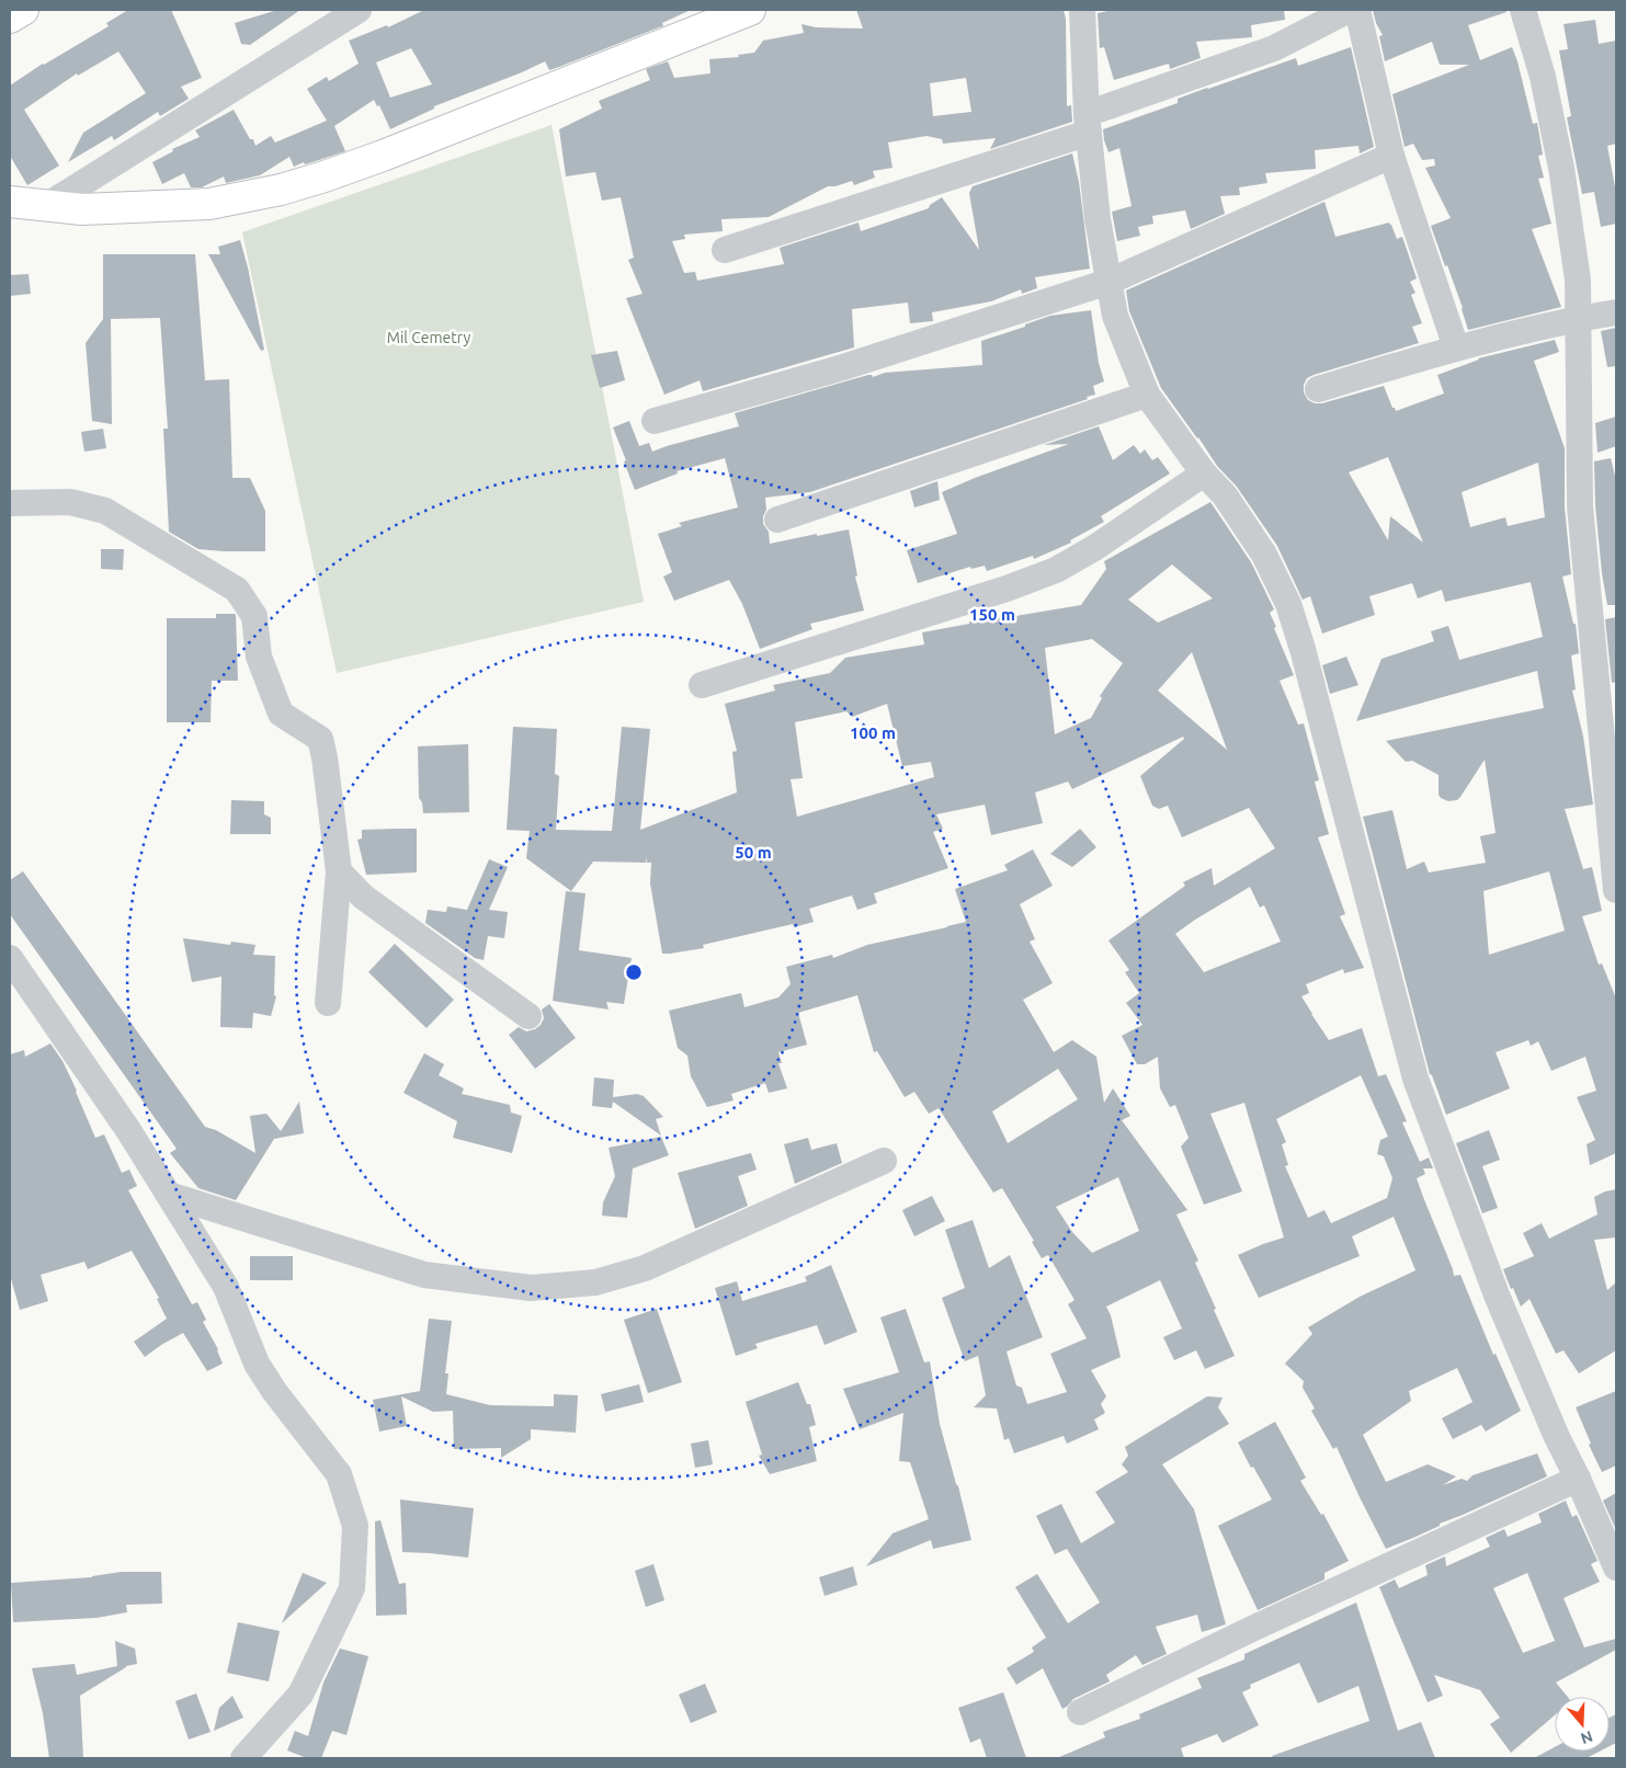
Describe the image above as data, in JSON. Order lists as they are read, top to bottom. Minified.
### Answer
{"parks":["Mil Cemetry"],"north":"bottom","rings":["150 m","100 m","50 m"]}
